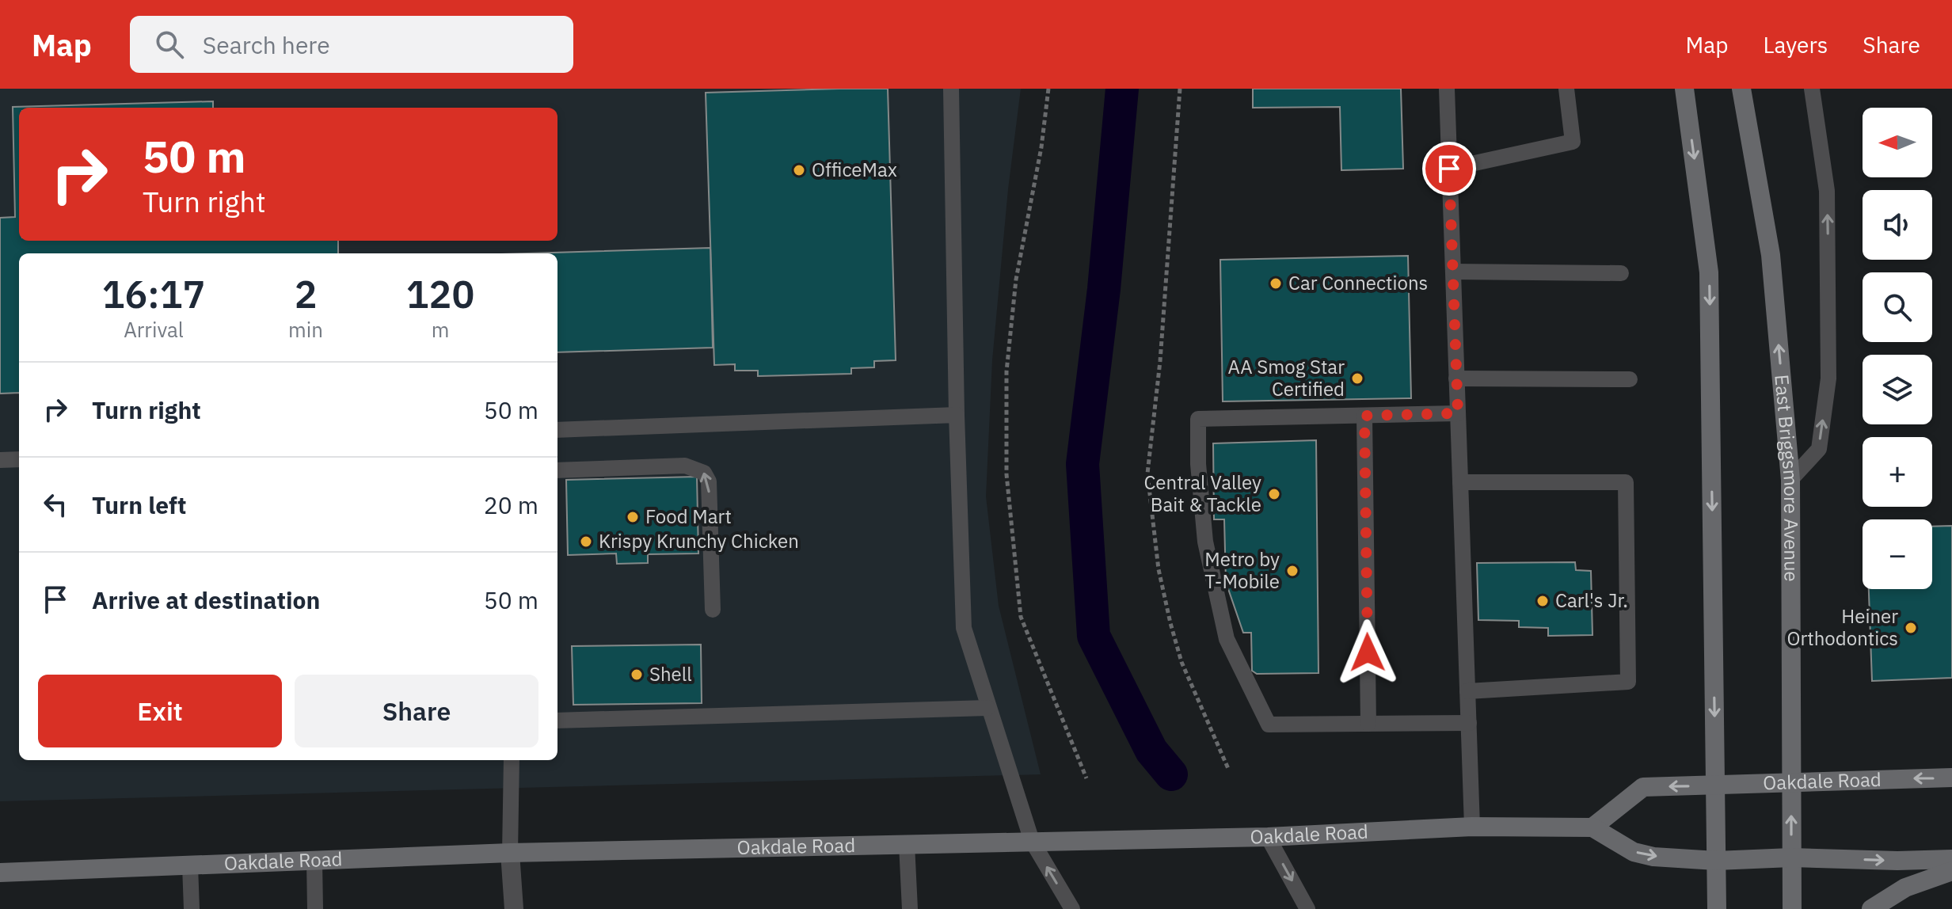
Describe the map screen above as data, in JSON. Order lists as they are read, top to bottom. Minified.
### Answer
{"streets":{"main road":["East Briggsmore Avenue","Oakdale Road"]},"crossings":[["East Briggsmore Avenue","Oakdale Road"]],"places":["OfficeMax","Car Connections","AA Smog Star Certified","Central Valley Bait & Tackle","Food Mart","Krispy Krunchy Chicken","Metro by T-Mobile","Carl's Jr.","Heiner Orthodontics","Shell"],"north":"left","page":{"header":"Map","search":"Search here","nav":["Map","Layers","Share"],"map_buttons":["+","−"],"turn":["50 m","Turn right"],"eta":["16:17","Arrival","2","min","120","m"],"list":[{"name":"Turn right","value":"50 m"},{"name":"Turn left","value":"20 m"},{"name":"Arrive at destination","value":"50 m"}],"buttons":["Exit","Share"]}}
